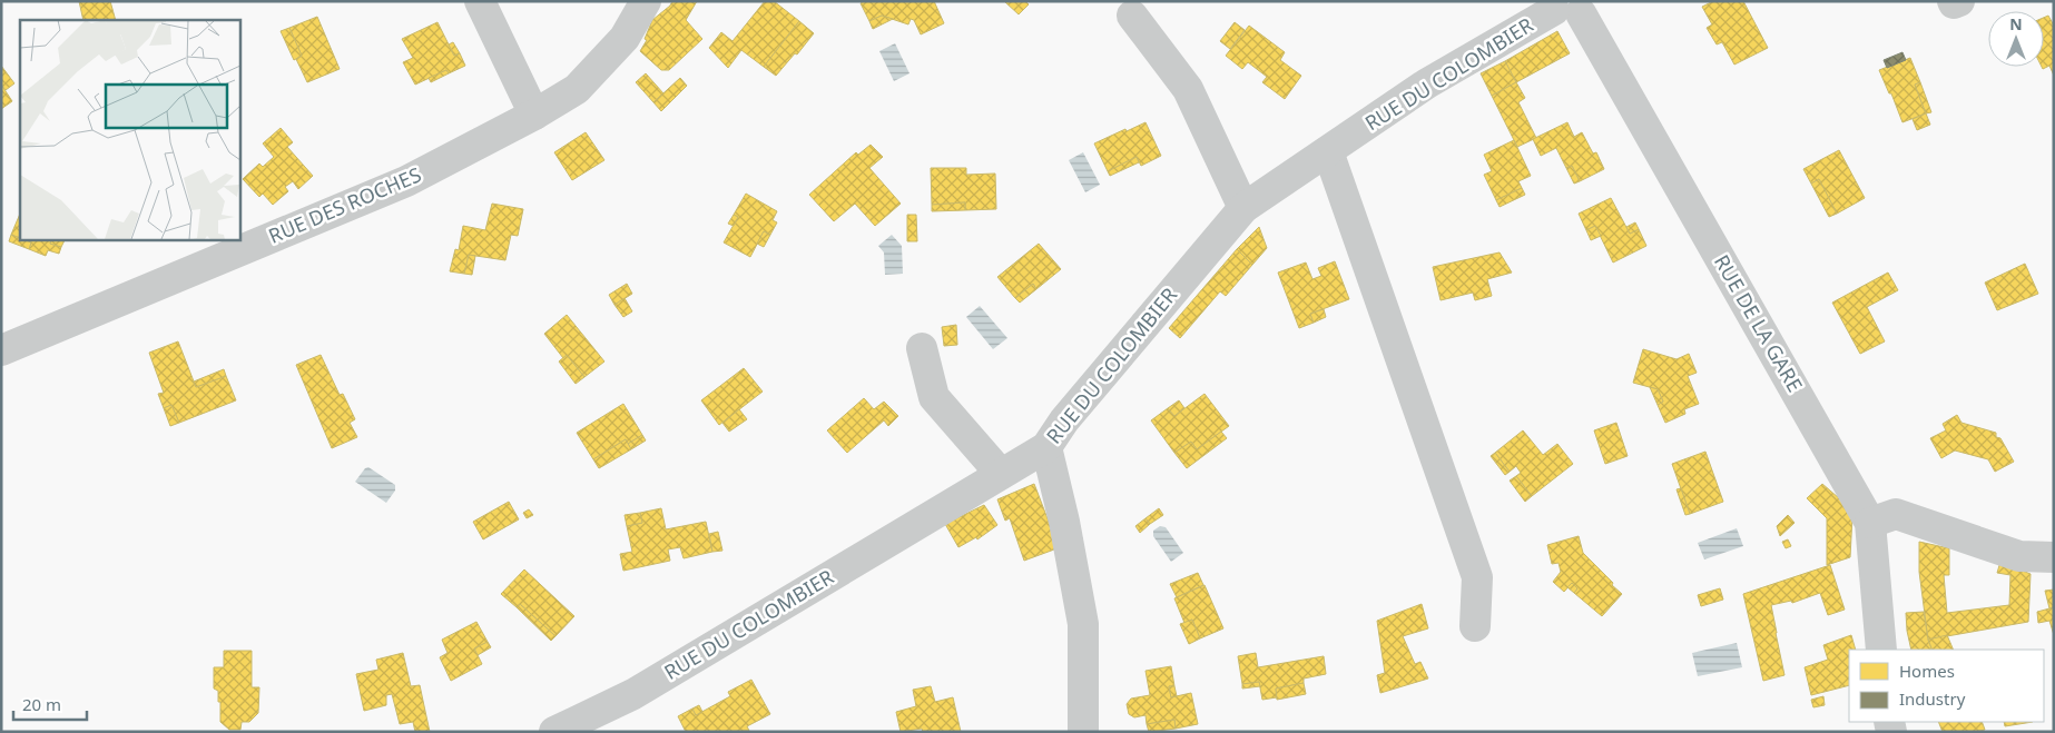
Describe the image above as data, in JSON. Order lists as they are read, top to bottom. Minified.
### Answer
{"streets":{"street":["RUE DU COLOMBIER","RUE DES ROCHES","RUE DE LA GARE"]},"crossings":[["RUE DU COLOMBIER","RUE DE LA GARE"]],"legend":["Homes","Industry"],"scale_bar":"20 m","north":"top"}
